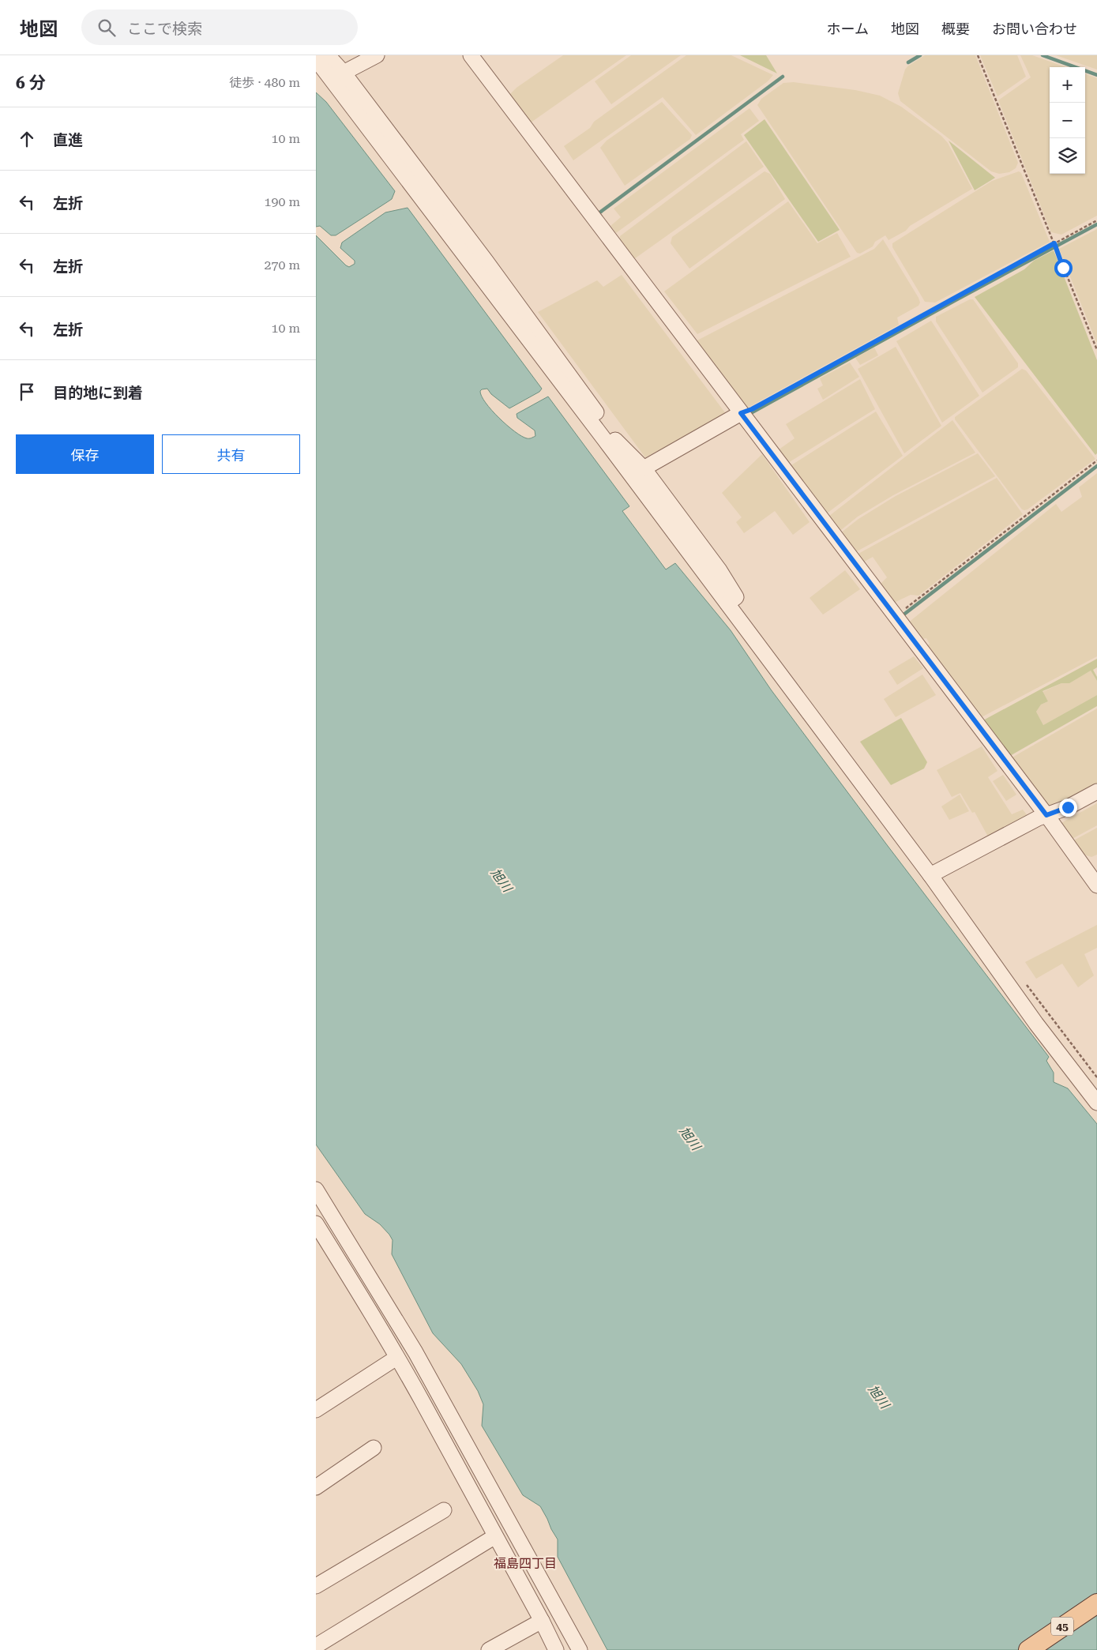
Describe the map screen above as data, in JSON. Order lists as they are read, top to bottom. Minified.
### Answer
{"streets":{"main road":["45"]},"districts":["福島四丁目"],"water":["旭川"],"page":{"header":"地図","search":"ここで検索","nav":["ホーム","地図","概要","お問い合わせ"],"heading":["6 分","徒歩 · 480 m"],"map_buttons":["+","−"],"list":[["直進","10 m"],["左折","190 m"],["左折","270 m"],["左折","10 m"],"目的地に到着"],"buttons":["保存","共有"]}}
